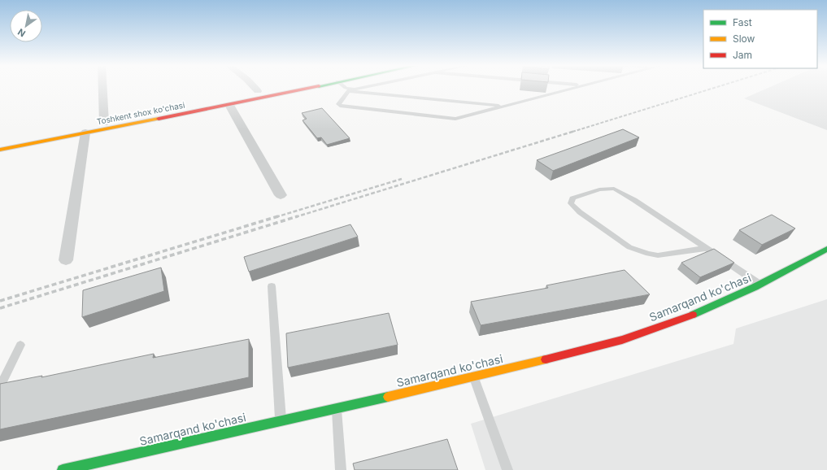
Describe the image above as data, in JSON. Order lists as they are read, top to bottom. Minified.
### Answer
{"streets":{"main road":["Toshkent shox ko'chasi","Samarqand ko'chasi"]},"legend":["Fast","Slow","Jam"],"north":"bottom left"}
